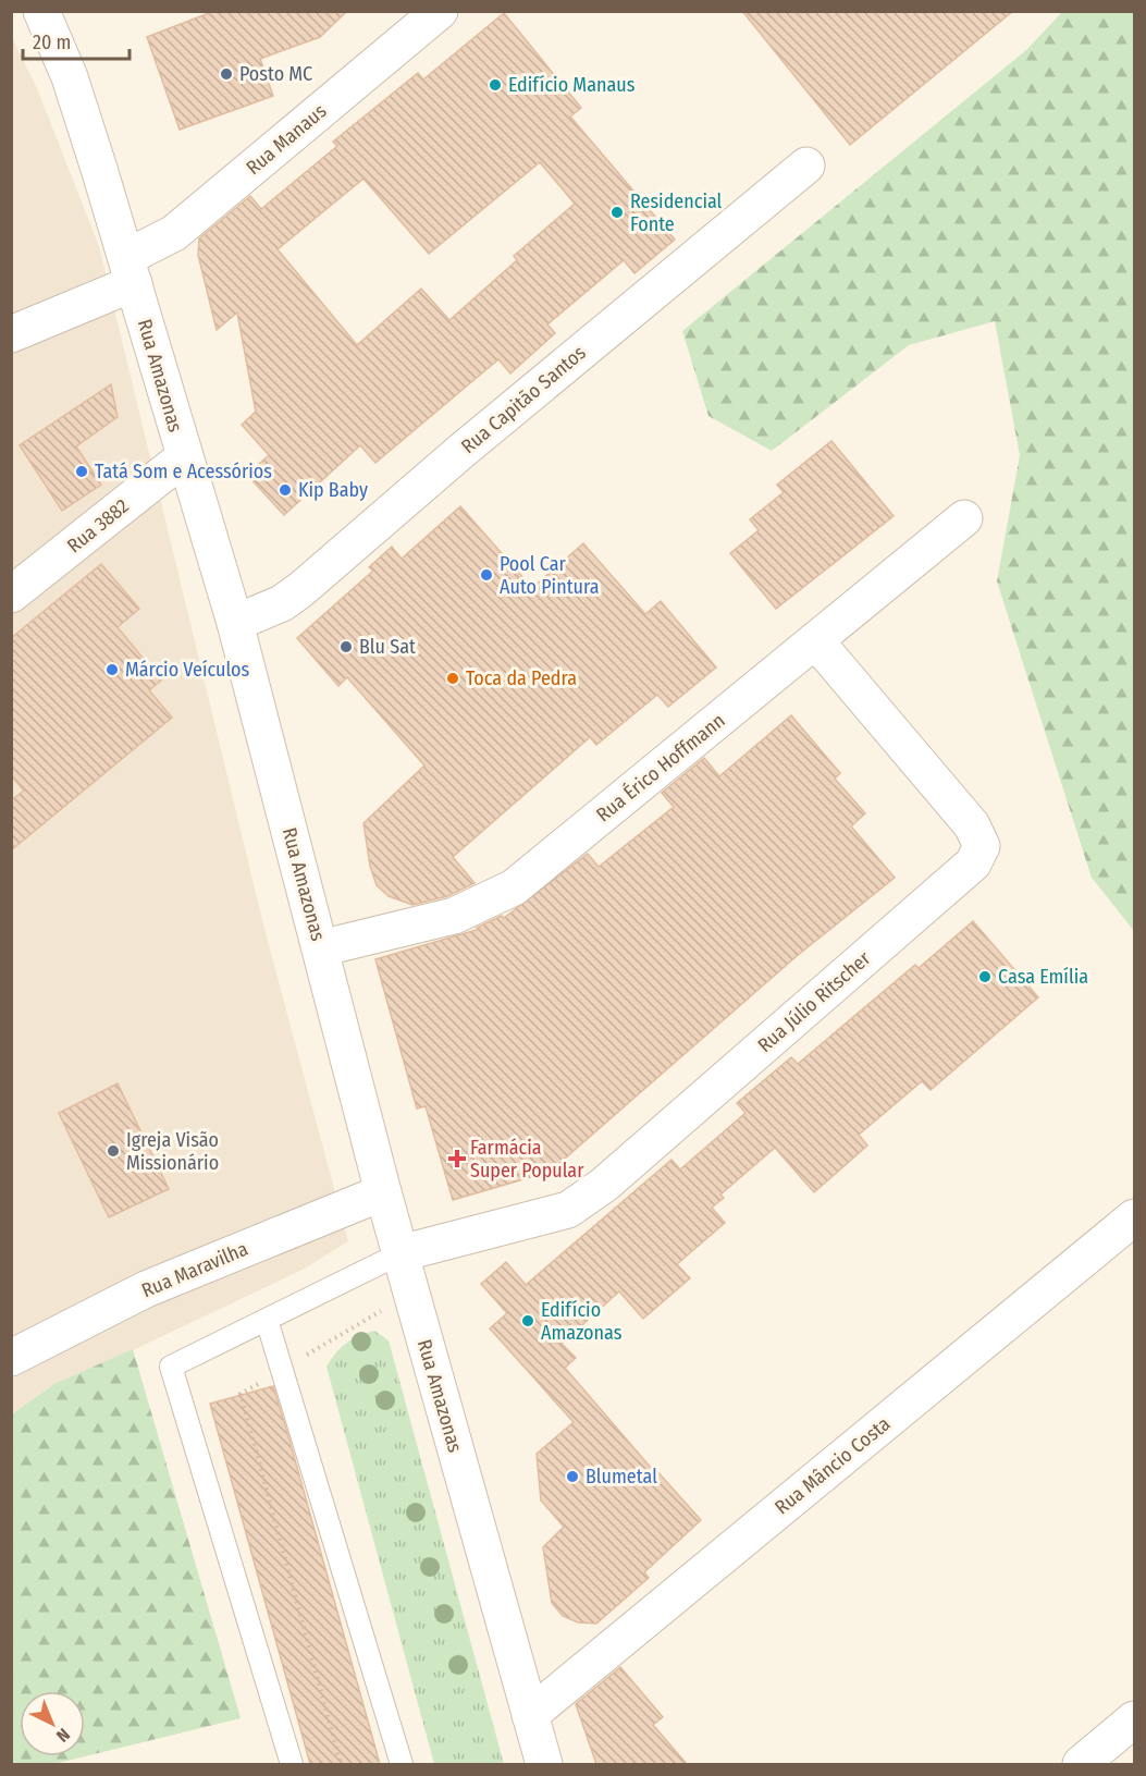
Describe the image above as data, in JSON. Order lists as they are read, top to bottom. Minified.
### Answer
{"streets":{"street":["Rua Manaus","Rua Amazonas","Rua Capitão Santos","Rua 3882","Rua Érico Hoffmann","Rua Júlio Ritscher","Rua Maravilha","Rua Mâncio Costa"]},"crossings":[["Rua Manaus","Rua Amazonas"],["Rua Amazonas","Rua Capitão Santos"],["Rua Amazonas","Rua 3882"],["Rua Amazonas","Rua Érico Hoffmann"],["Rua Amazonas","Rua Júlio Ritscher"],["Rua Amazonas","Rua Maravilha"],["Rua Amazonas","Rua Mâncio Costa"],["Rua Érico Hoffmann","Rua Júlio Ritscher"]],"places":{"other":["Posto MC","Edifício Manaus","Residencial Fonte","Tatá Som e Acessórios","Kip Baby","Pool Car Auto Pintura","Blu Sat","Márcio Veículos","Toca da Pedra","Casa Emília","Igreja Visão Missionário","Edifício Amazonas","Blumetal"],"health":["Farmácia Super Popular"]},"scale_bar":"20 m","north":"bottom right"}
